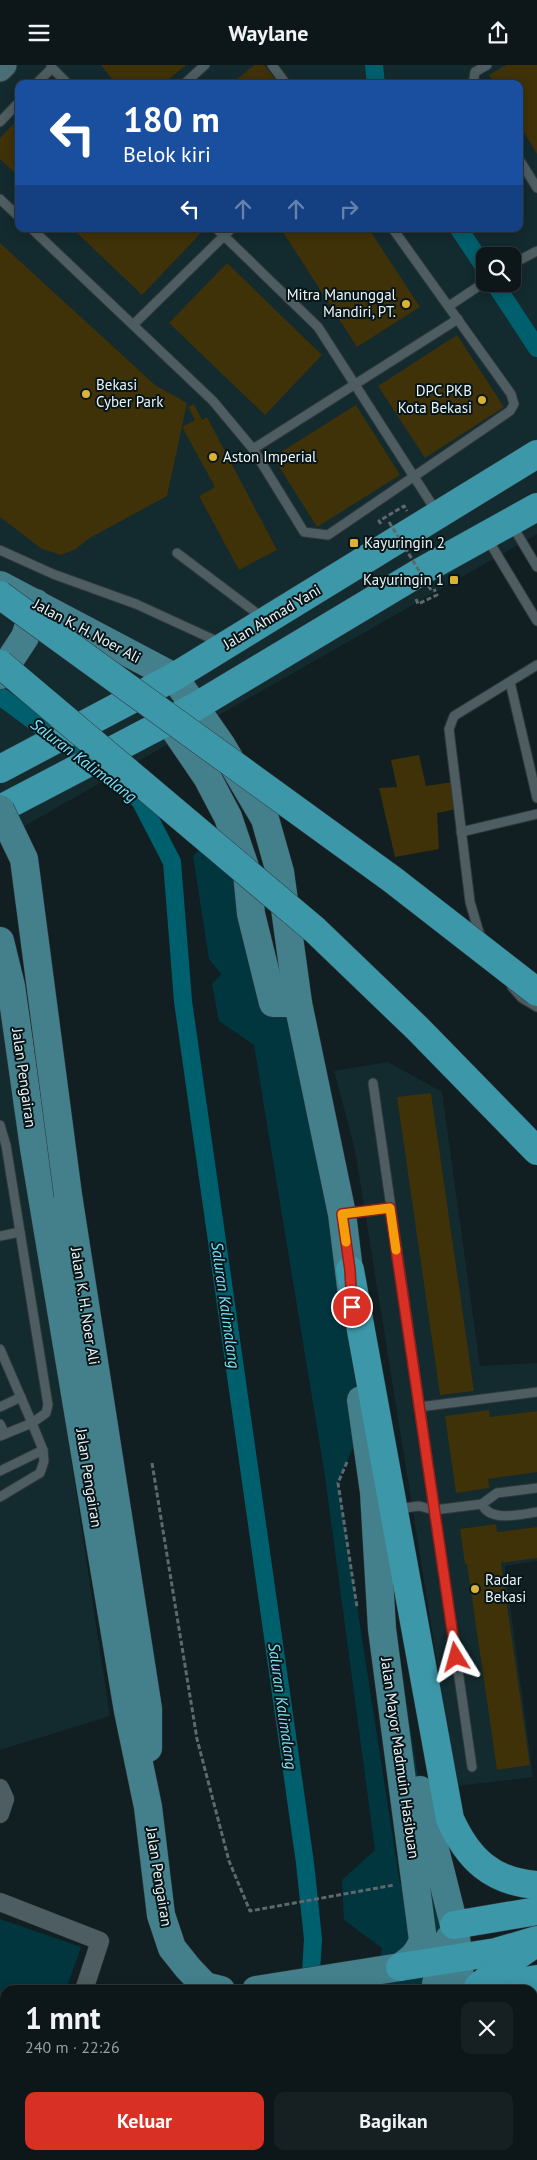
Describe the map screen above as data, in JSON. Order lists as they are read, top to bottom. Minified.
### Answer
{"streets":{"highway":["Jalan Ahmad Yani"],"main road":["Jalan K. H. Noer Ali","Jalan Pengairan","Jalan Mayor Madmuin Hasibuan"]},"crossings":[["Jalan Ahmad Yani","Jalan K. H. Noer Ali"],["Jalan K. H. Noer Ali","Jalan Pengairan"]],"water":["Saluran Kalimalang"],"places":{"other":["Mitra Manunggal Mandiri, PT.","Bekasi Cyber Park","DPC PKB Kota Bekasi","Aston Imperial","Radar Bekasi"],"transit":["Kayuringin 2","Kayuringin 1"]},"page":{"header":"Waylane","turn":["180 m","Belok kiri"],"heading":["1 mnt","240 m · 22:26"],"buttons":["Keluar","Bagikan"]}}
